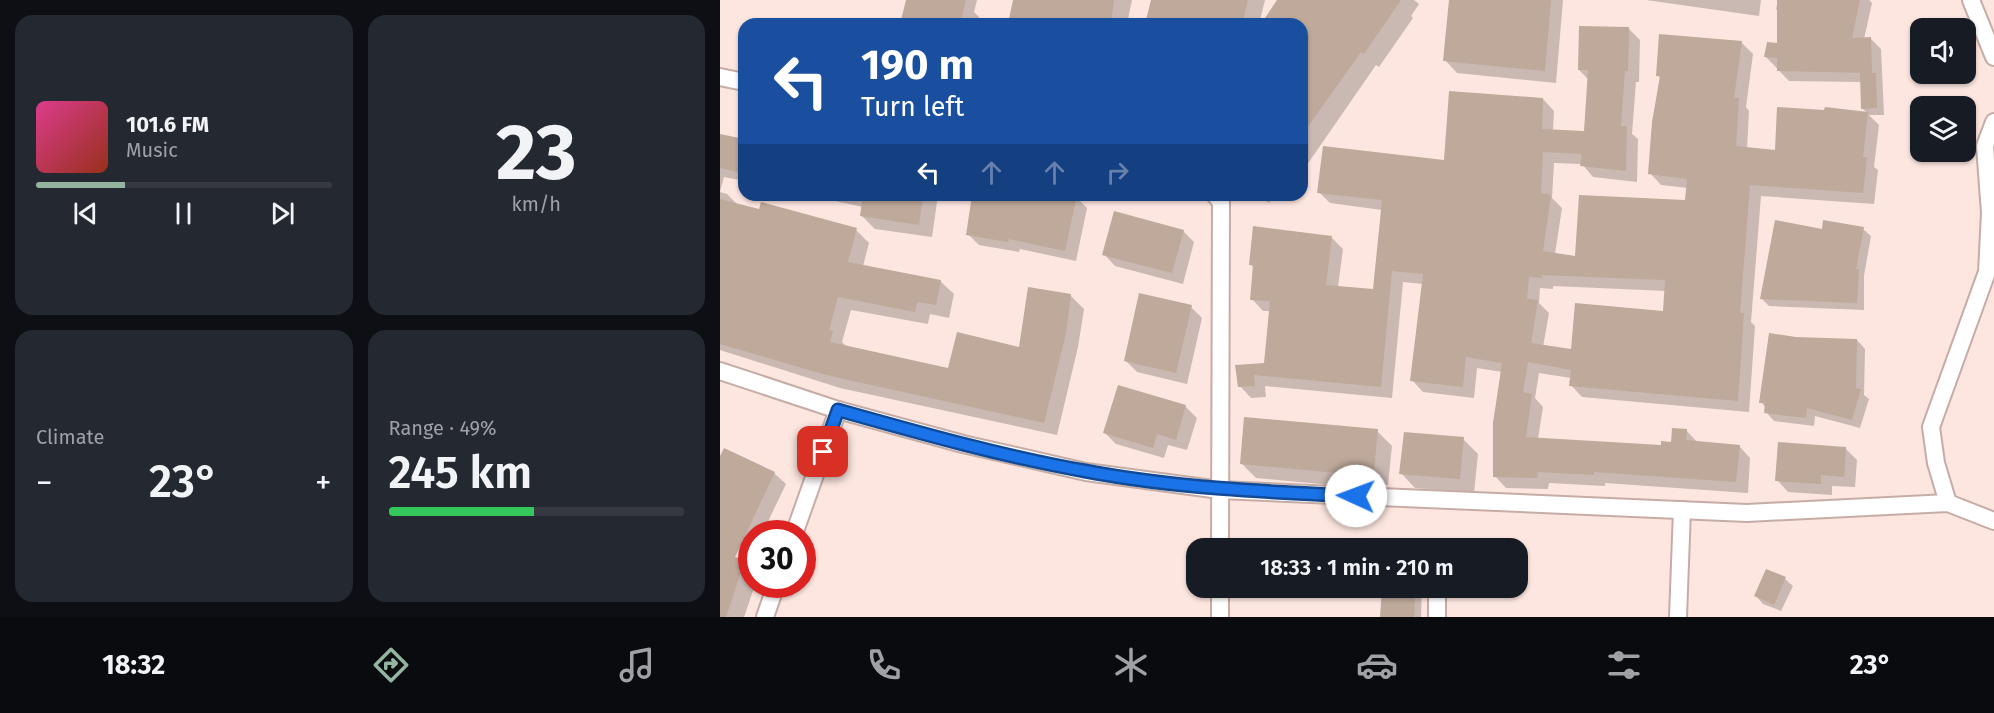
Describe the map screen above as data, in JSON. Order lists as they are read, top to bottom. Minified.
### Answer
{"page":{"tile":[["23","km/h"],"Climate",["Range · 49%","245 km"]],"turn":["190 m","Turn left"],"song":["101.6 FM","Music"],"heat":["−","23°","+"],"limit":"30","trip":"18:33 · 1 min · 210 m","tabs":["18:32","23°"]}}
